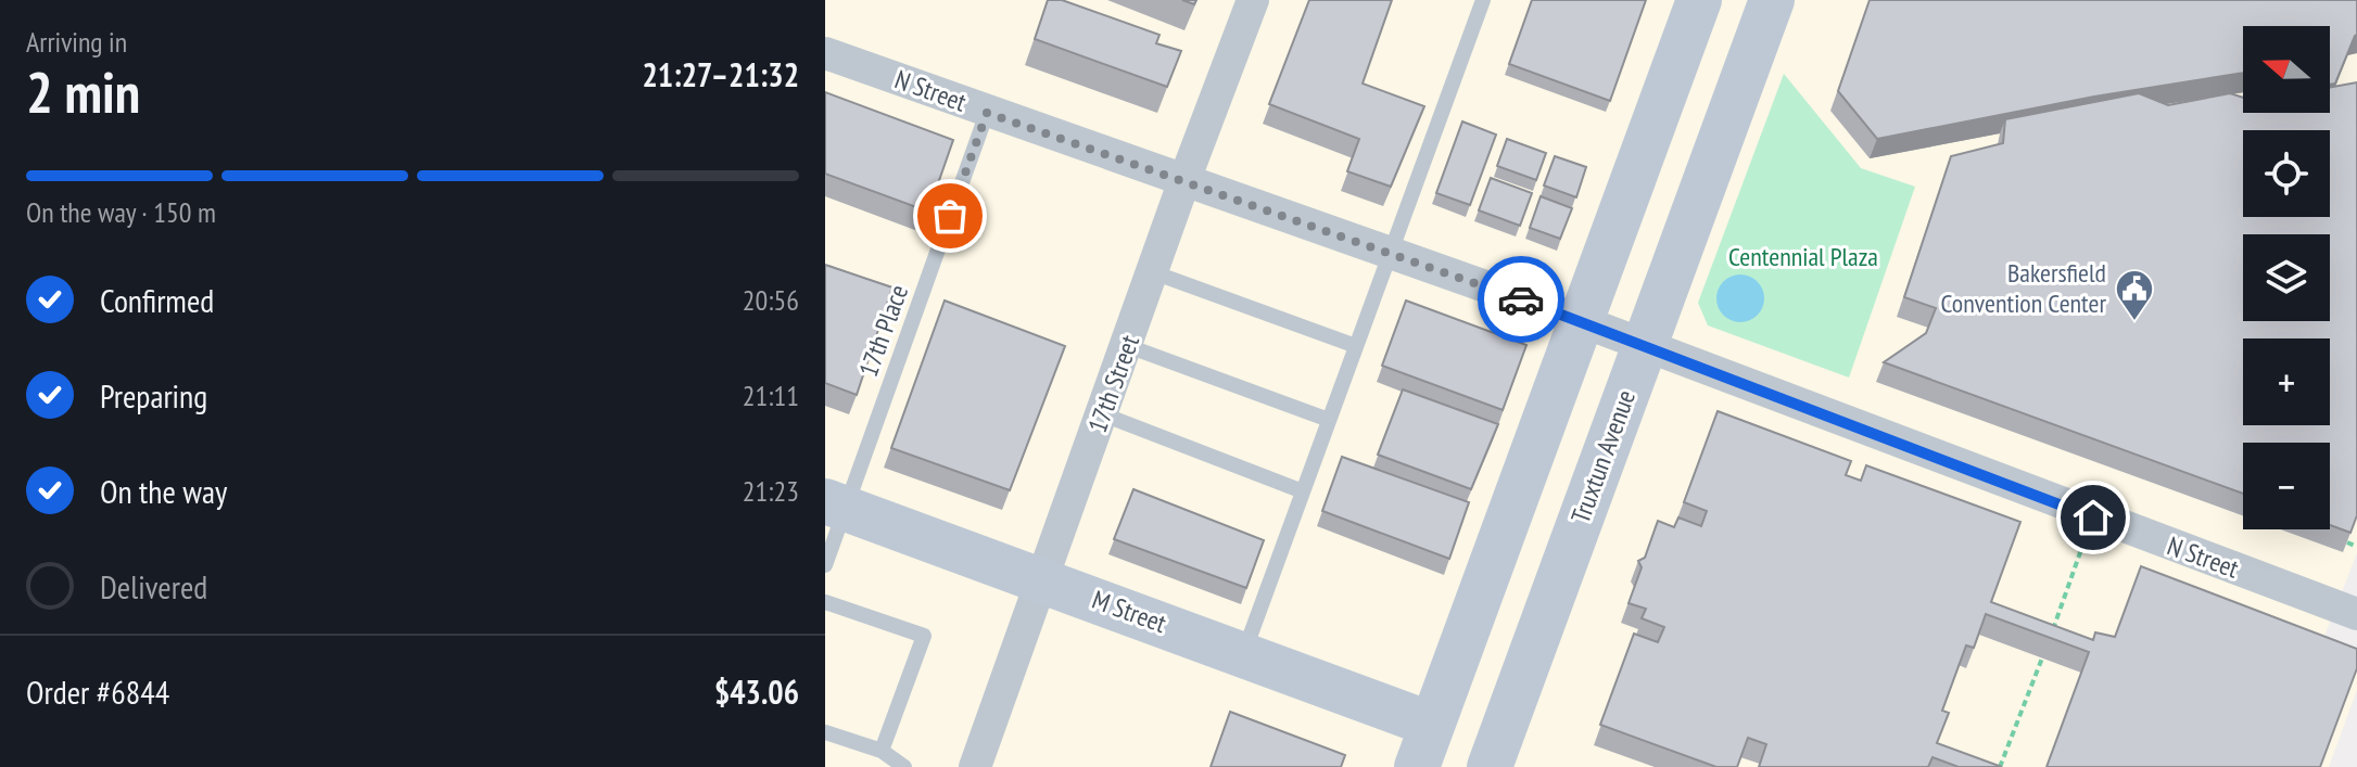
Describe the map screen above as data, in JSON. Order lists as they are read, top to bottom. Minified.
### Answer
{"streets":{"main road":["Truxtun Avenue","M Street"],"street":["N Street","17th Street"],"lane":["17th Place"]},"crossings":[["N Street","17th Place"],["N Street","17th Street"],["N Street","Truxtun Avenue"],["17th Place","M Street"],["17th Street","M Street"]],"parks":["Centennial Plaza"],"places":{"public building":["Bakersfield Convention Center"]},"north":"left","page":{"heading":["2 min","Arriving in","21:27–21:32"],"panel":["Order #6844","$43.06"],"map_buttons":["+","−"],"bar":"On the way · 150 m","list":[["Confirmed","20:56"],["Preparing","21:11"],["On the way","21:23"],"Delivered"]}}
